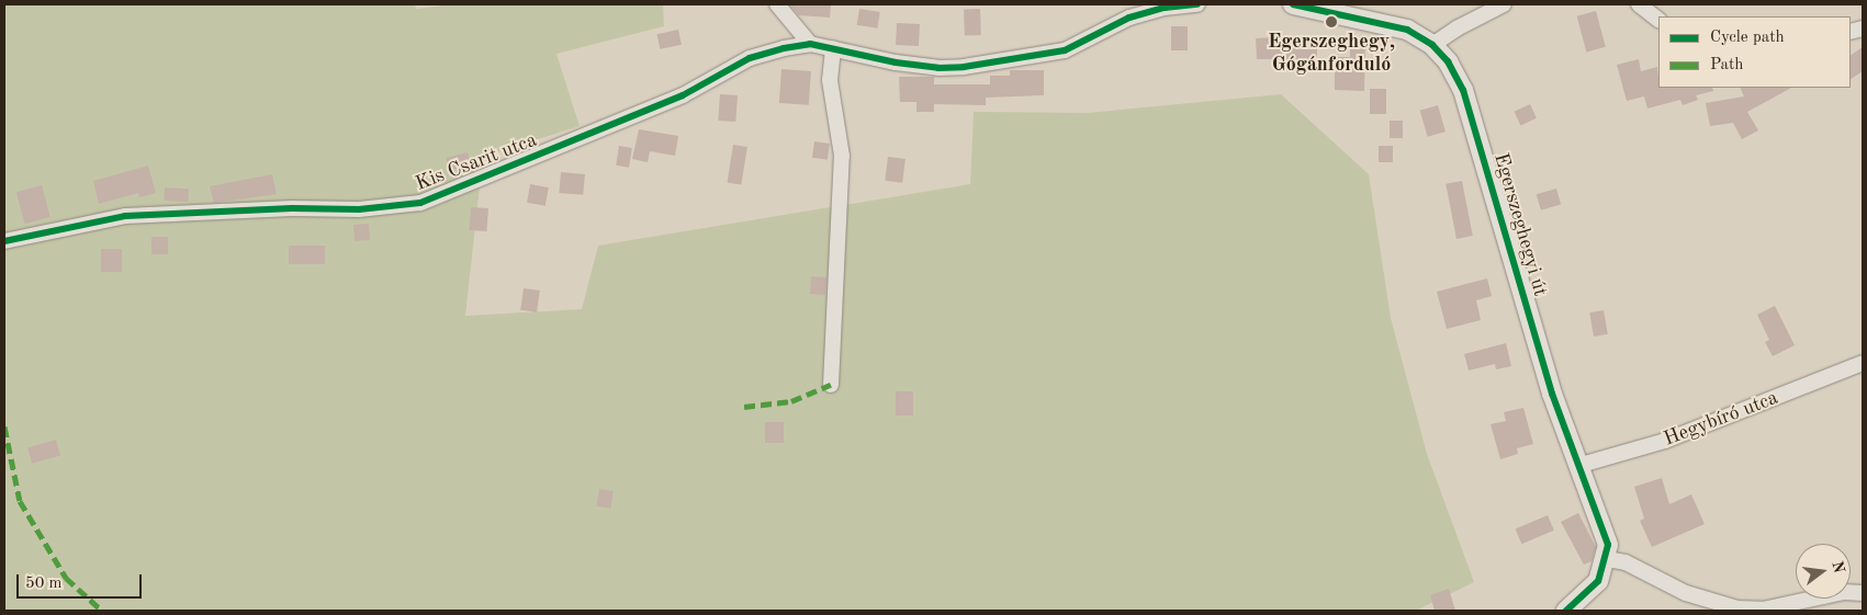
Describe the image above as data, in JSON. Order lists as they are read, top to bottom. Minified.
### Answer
{"streets":{"street":["Kis Csarit utca","Egerszeghegyi út","Hegybíró utca"]},"crossings":[["Egerszeghegyi út","Hegybíró utca"]],"places":["Egerszeghegy, Gógánforduló"],"legend":["Cycle path","Path"],"scale_bar":"50 m","north":"right"}
